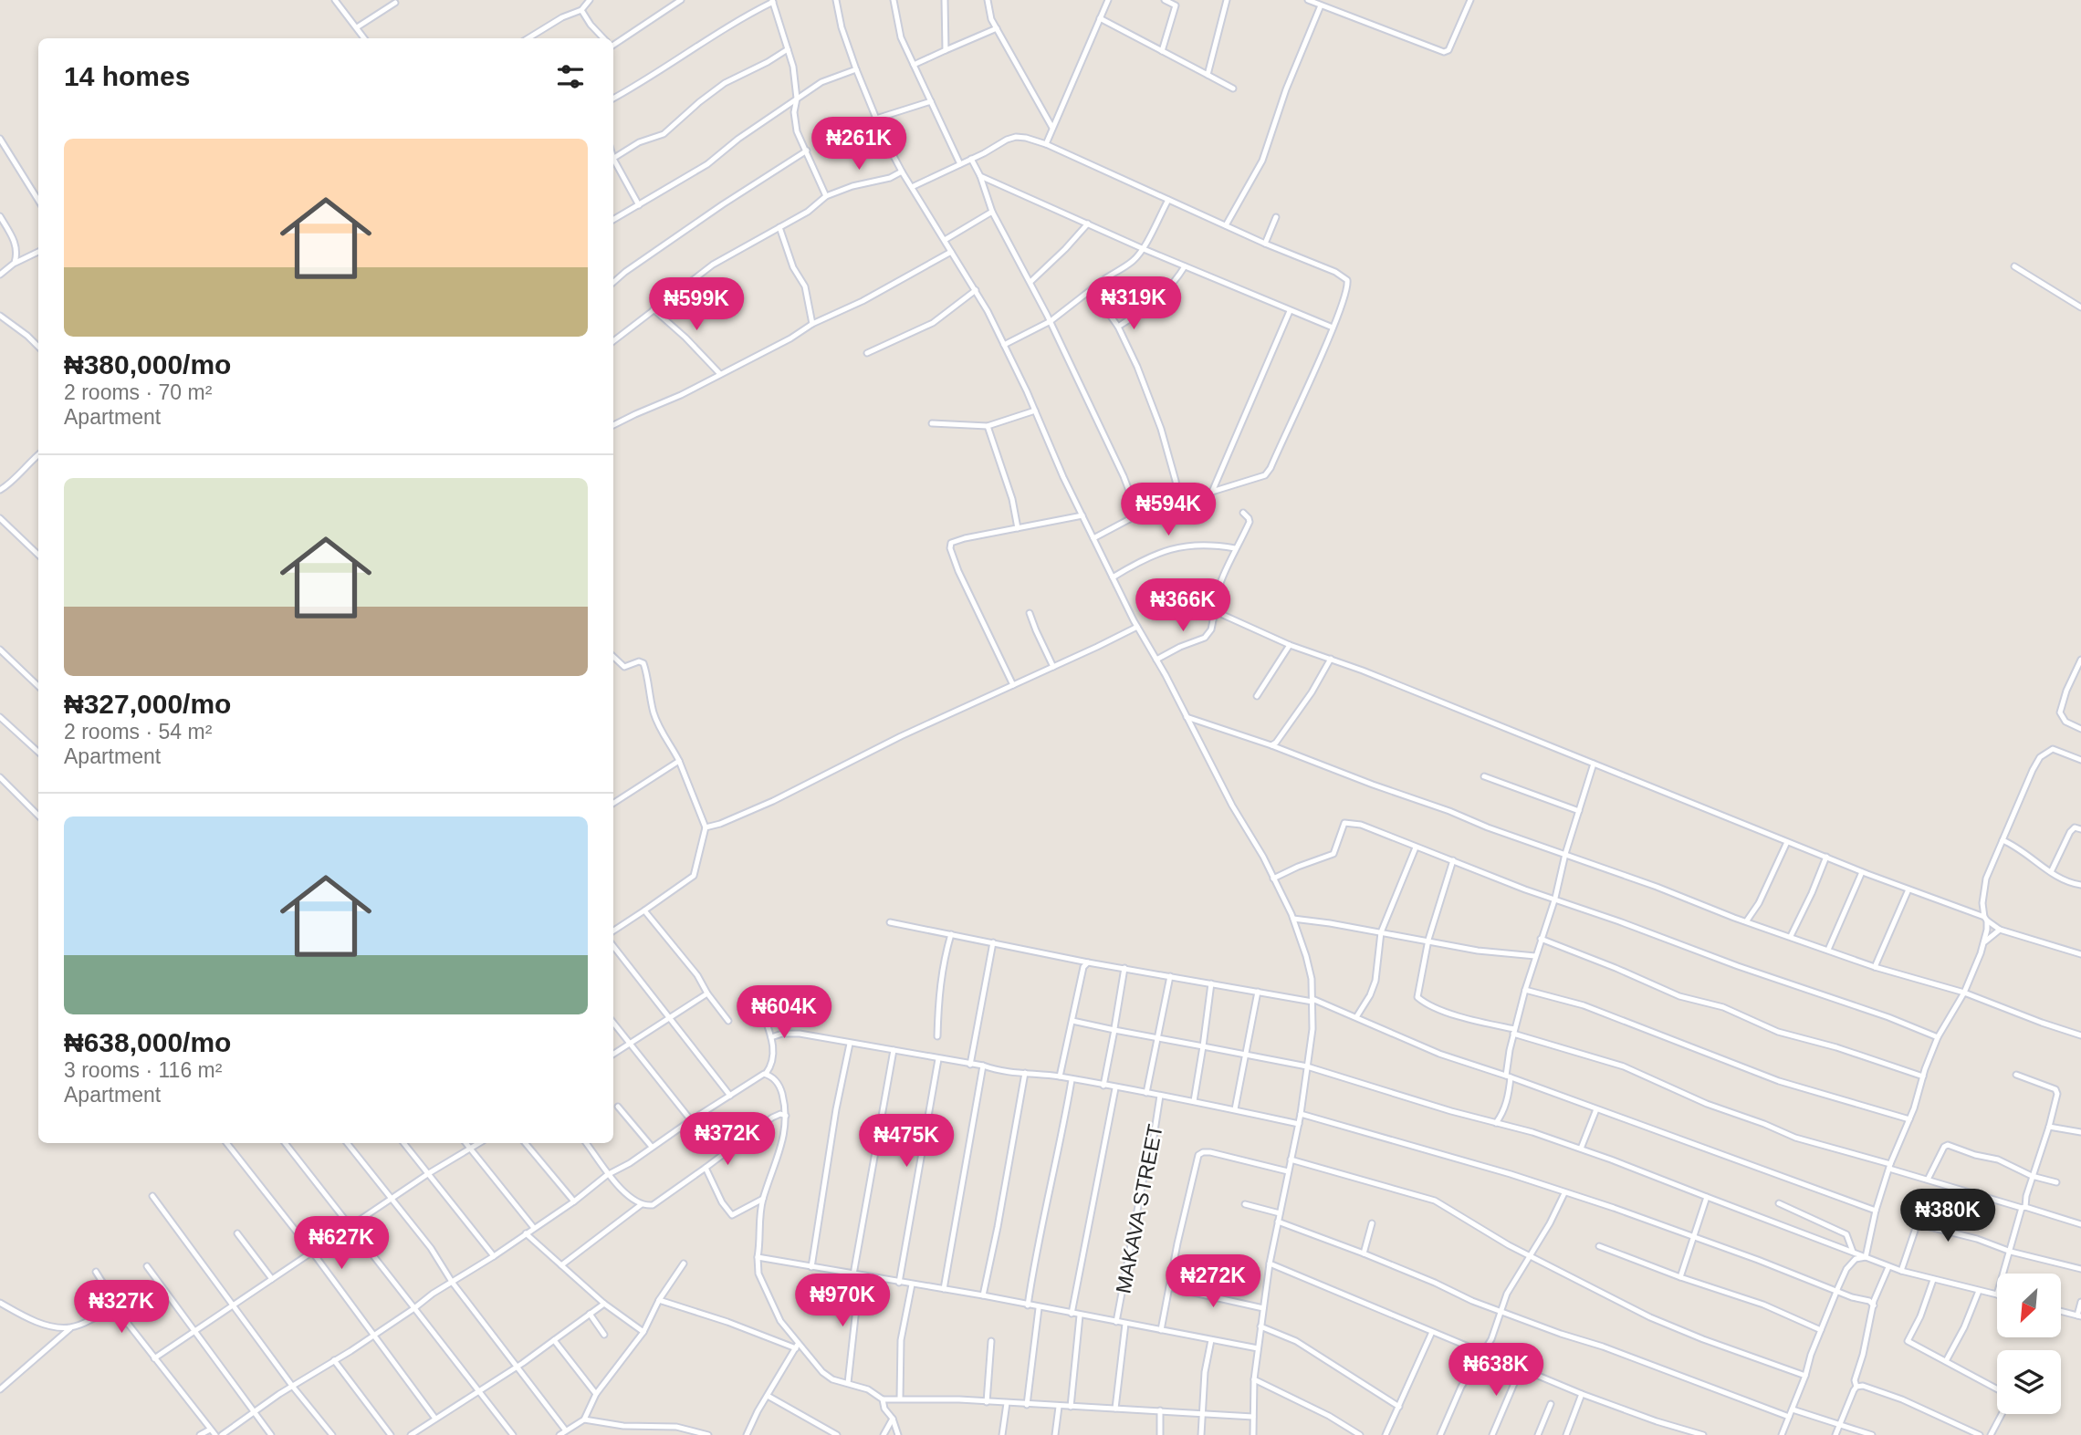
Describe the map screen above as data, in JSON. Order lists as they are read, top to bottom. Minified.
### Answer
{"streets":{"street":["MAKAVA STREET"]},"north":"bottom left","page":{"heading":"14 homes","list":[{"name":"₦380,000/mo","note":"2 rooms · 70 m² · Apartment"},{"name":"₦327,000/mo","note":"2 rooms · 54 m² · Apartment"},{"name":"₦638,000/mo","note":"3 rooms · 116 m² · Apartment"}],"price":["₦261K","₦319K","₦599K","₦594K","₦366K","₦604K","₦372K","₦475K","₦380K","₦627K","₦272K","₦970K","₦327K","₦638K"]}}
